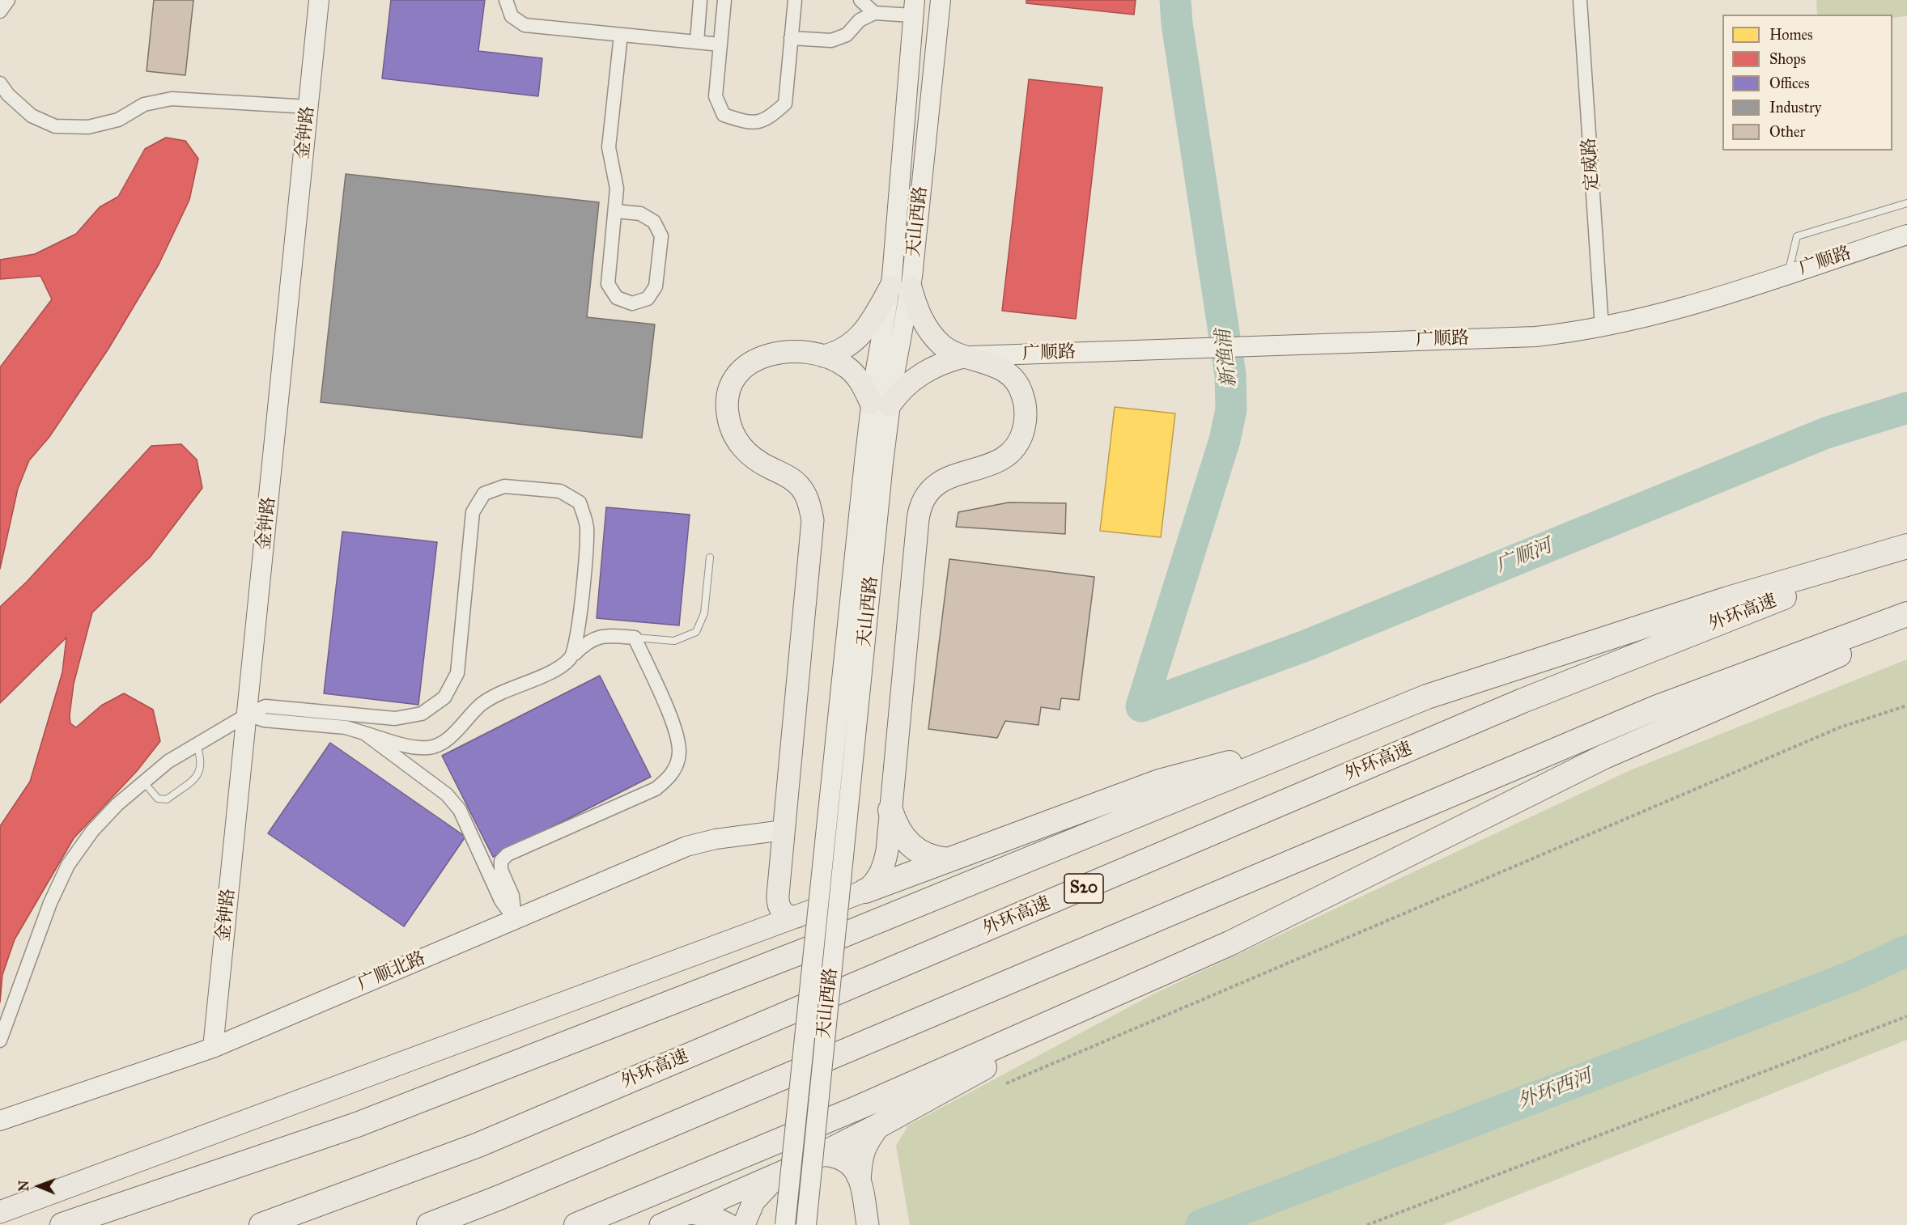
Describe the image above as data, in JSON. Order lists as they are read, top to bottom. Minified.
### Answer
{"streets":{"highway":["外环高速","S20"],"street":["金钟路","定威路","天山西路","广顺路","广顺北路"]},"crossings":[["金钟路","广顺北路"],["定威路","广顺路"]],"water":["新渔浦","广顺河","外环西河"],"legend":["Homes","Shops","Offices","Industry","Other"],"north":"left"}
